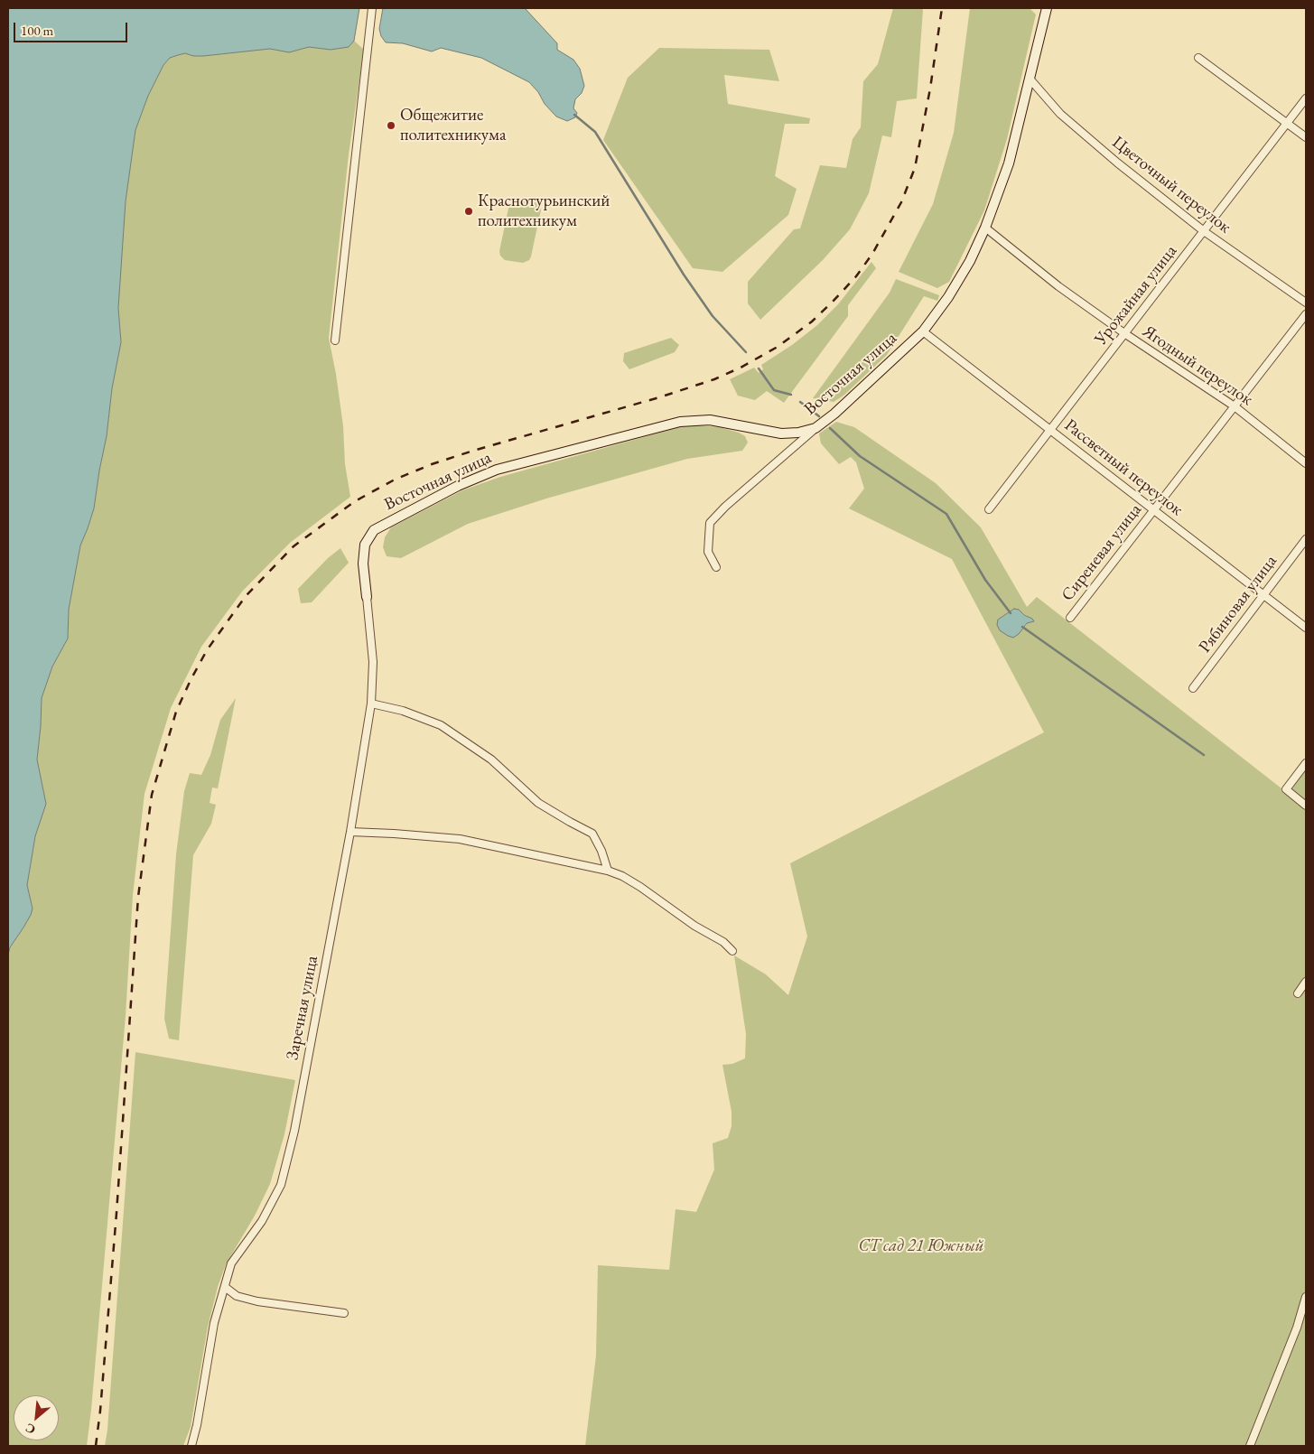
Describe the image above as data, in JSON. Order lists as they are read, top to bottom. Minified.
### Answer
{"streets":{"street":["Цветочный переулок","Урожайная улица","Ягодный переулок","Восточная улица","Рассветный переулок","Сиреневая улица","Рябиновая улица","Заречная улица"]},"crossings":[["Цветочный переулок","Урожайная улица"],["Цветочный переулок","Восточная улица"],["Урожайная улица","Ягодный переулок"],["Урожайная улица","Рассветный переулок"],["Ягодный переулок","Восточная улица"],["Ягодный переулок","Сиреневая улица"],["Восточная улица","Рассветный переулок"],["Восточная улица","Заречная улица"],["Рассветный переулок","Сиреневая улица"],["Рассветный переулок","Рябиновая улица"]],"parks":["СТ сад 21 Южный"],"places":["Общежитие политехникума","Краснотурьинский политехникум"],"scale_bar":"100 m","north":"bottom left"}
